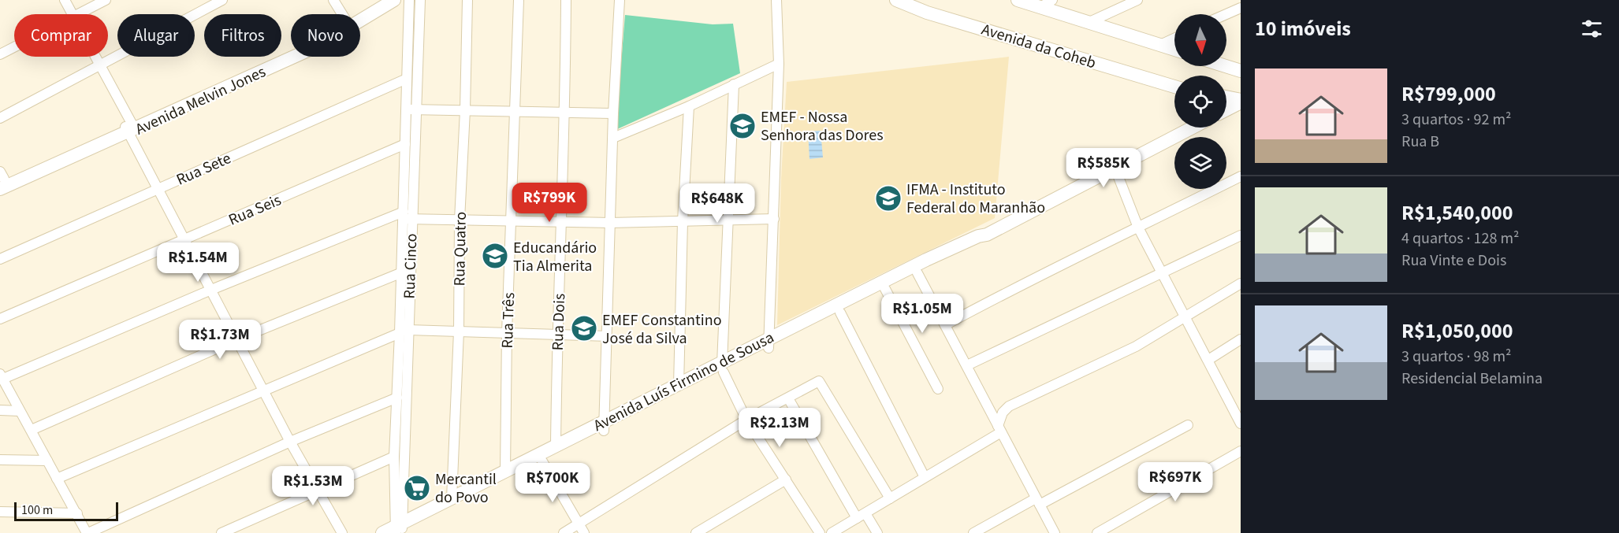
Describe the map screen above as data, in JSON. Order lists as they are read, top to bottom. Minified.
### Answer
{"streets":{"main road":["Avenida da Coheb","Avenida Melvin Jones","Avenida Luís Firmino de Sousa"],"street":["Rua Sete","Rua Seis","Rua Quatro","Rua Cinco","Rua Três","Rua Dois"]},"crossings":[["Rua Sete","Rua Cinco"],["Rua Seis","Rua Cinco"],["Rua Quatro","Avenida Luís Firmino de Sousa"],["Rua Cinco","Avenida Luís Firmino de Sousa"],["Rua Três","Avenida Luís Firmino de Sousa"],["Rua Dois","Avenida Luís Firmino de Sousa"]],"places":{"school or university":["EMEF - Nossa Senhora das Dores","IFMA - Instituto Federal do Maranhão","Educandário Tia Almerita","EMEF Constantino José da Silva"],"supermarket":["Mercantil do Povo"]},"scale_bar":"100 m","north":"bottom","page":{"heading":"10 imóveis","chip":["Comprar","Alugar","Filtros","Novo"],"list":[{"name":"R$799,000","note":"3 quartos · 92 m² · Rua B"},{"name":"R$1,540,000","note":"4 quartos · 128 m² · Rua Vinte e Dois"},{"name":"R$1,050,000","note":"3 quartos · 98 m² · Residencial Belamina"}],"price":["R$585K","R$799K","R$648K","R$1.54M","R$1.05M","R$1.73M","R$2.13M","R$697K","R$700K","R$1.53M"],"scale":"100 m"}}
